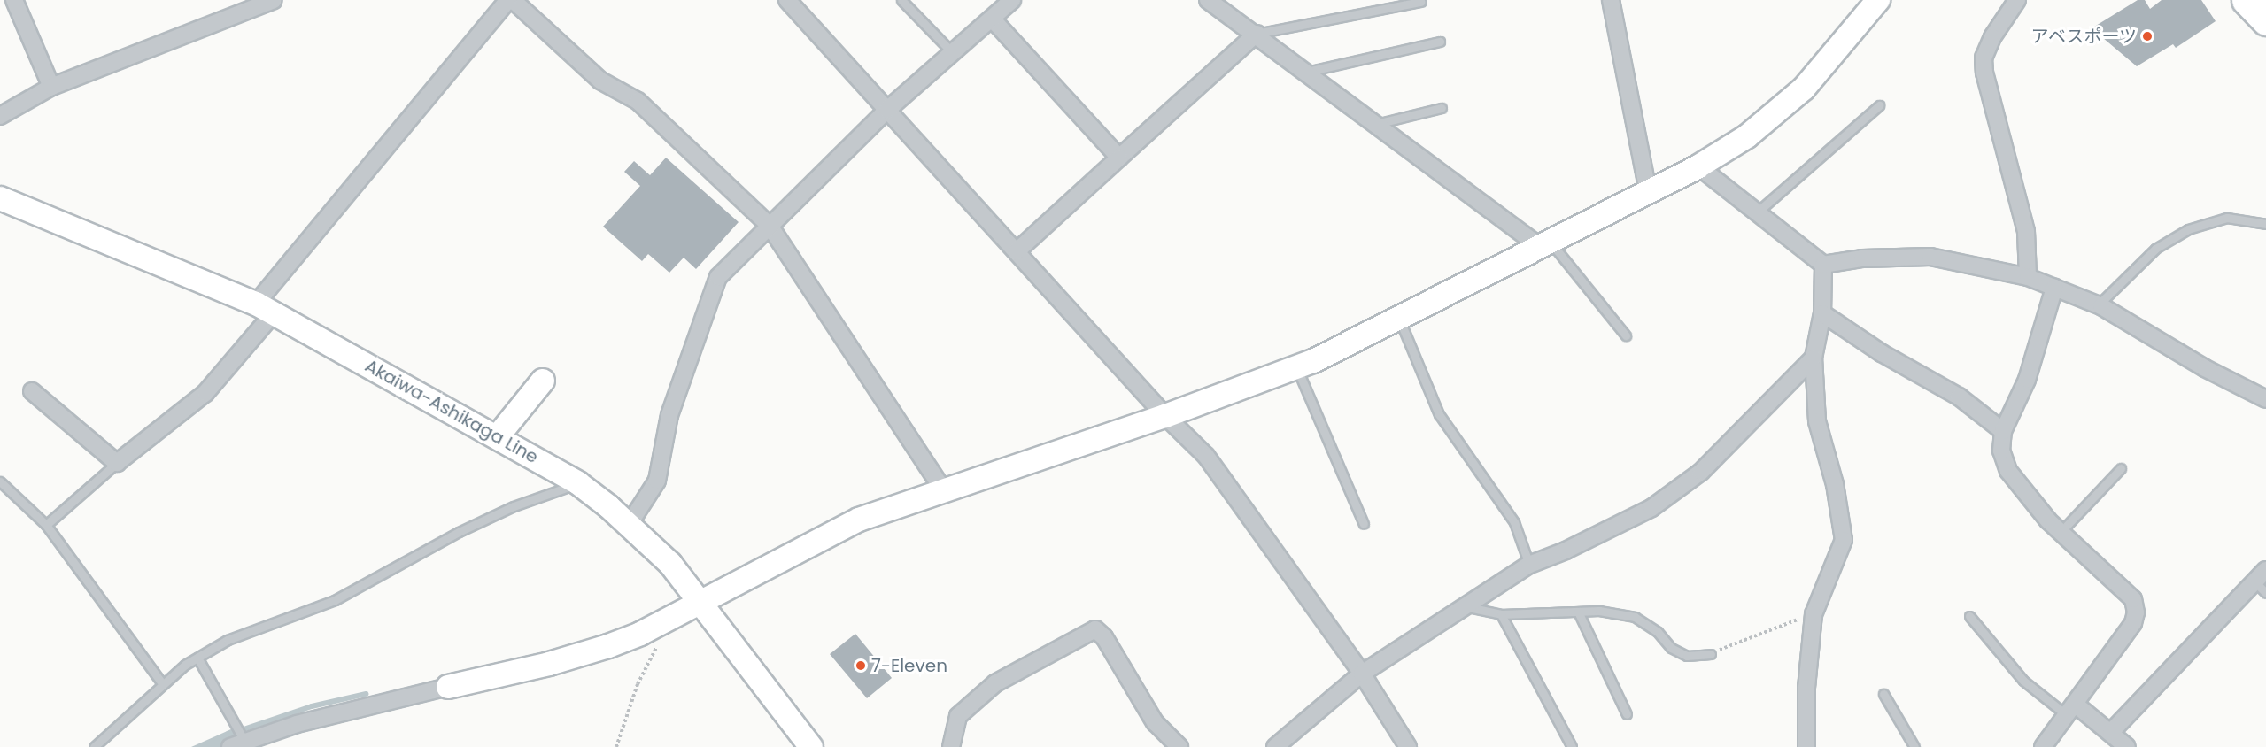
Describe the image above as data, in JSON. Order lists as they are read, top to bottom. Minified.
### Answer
{"streets":{"street":["Akaiwa-Ashikaga Line"]},"places":["アベスポーツ","7-Eleven"]}
